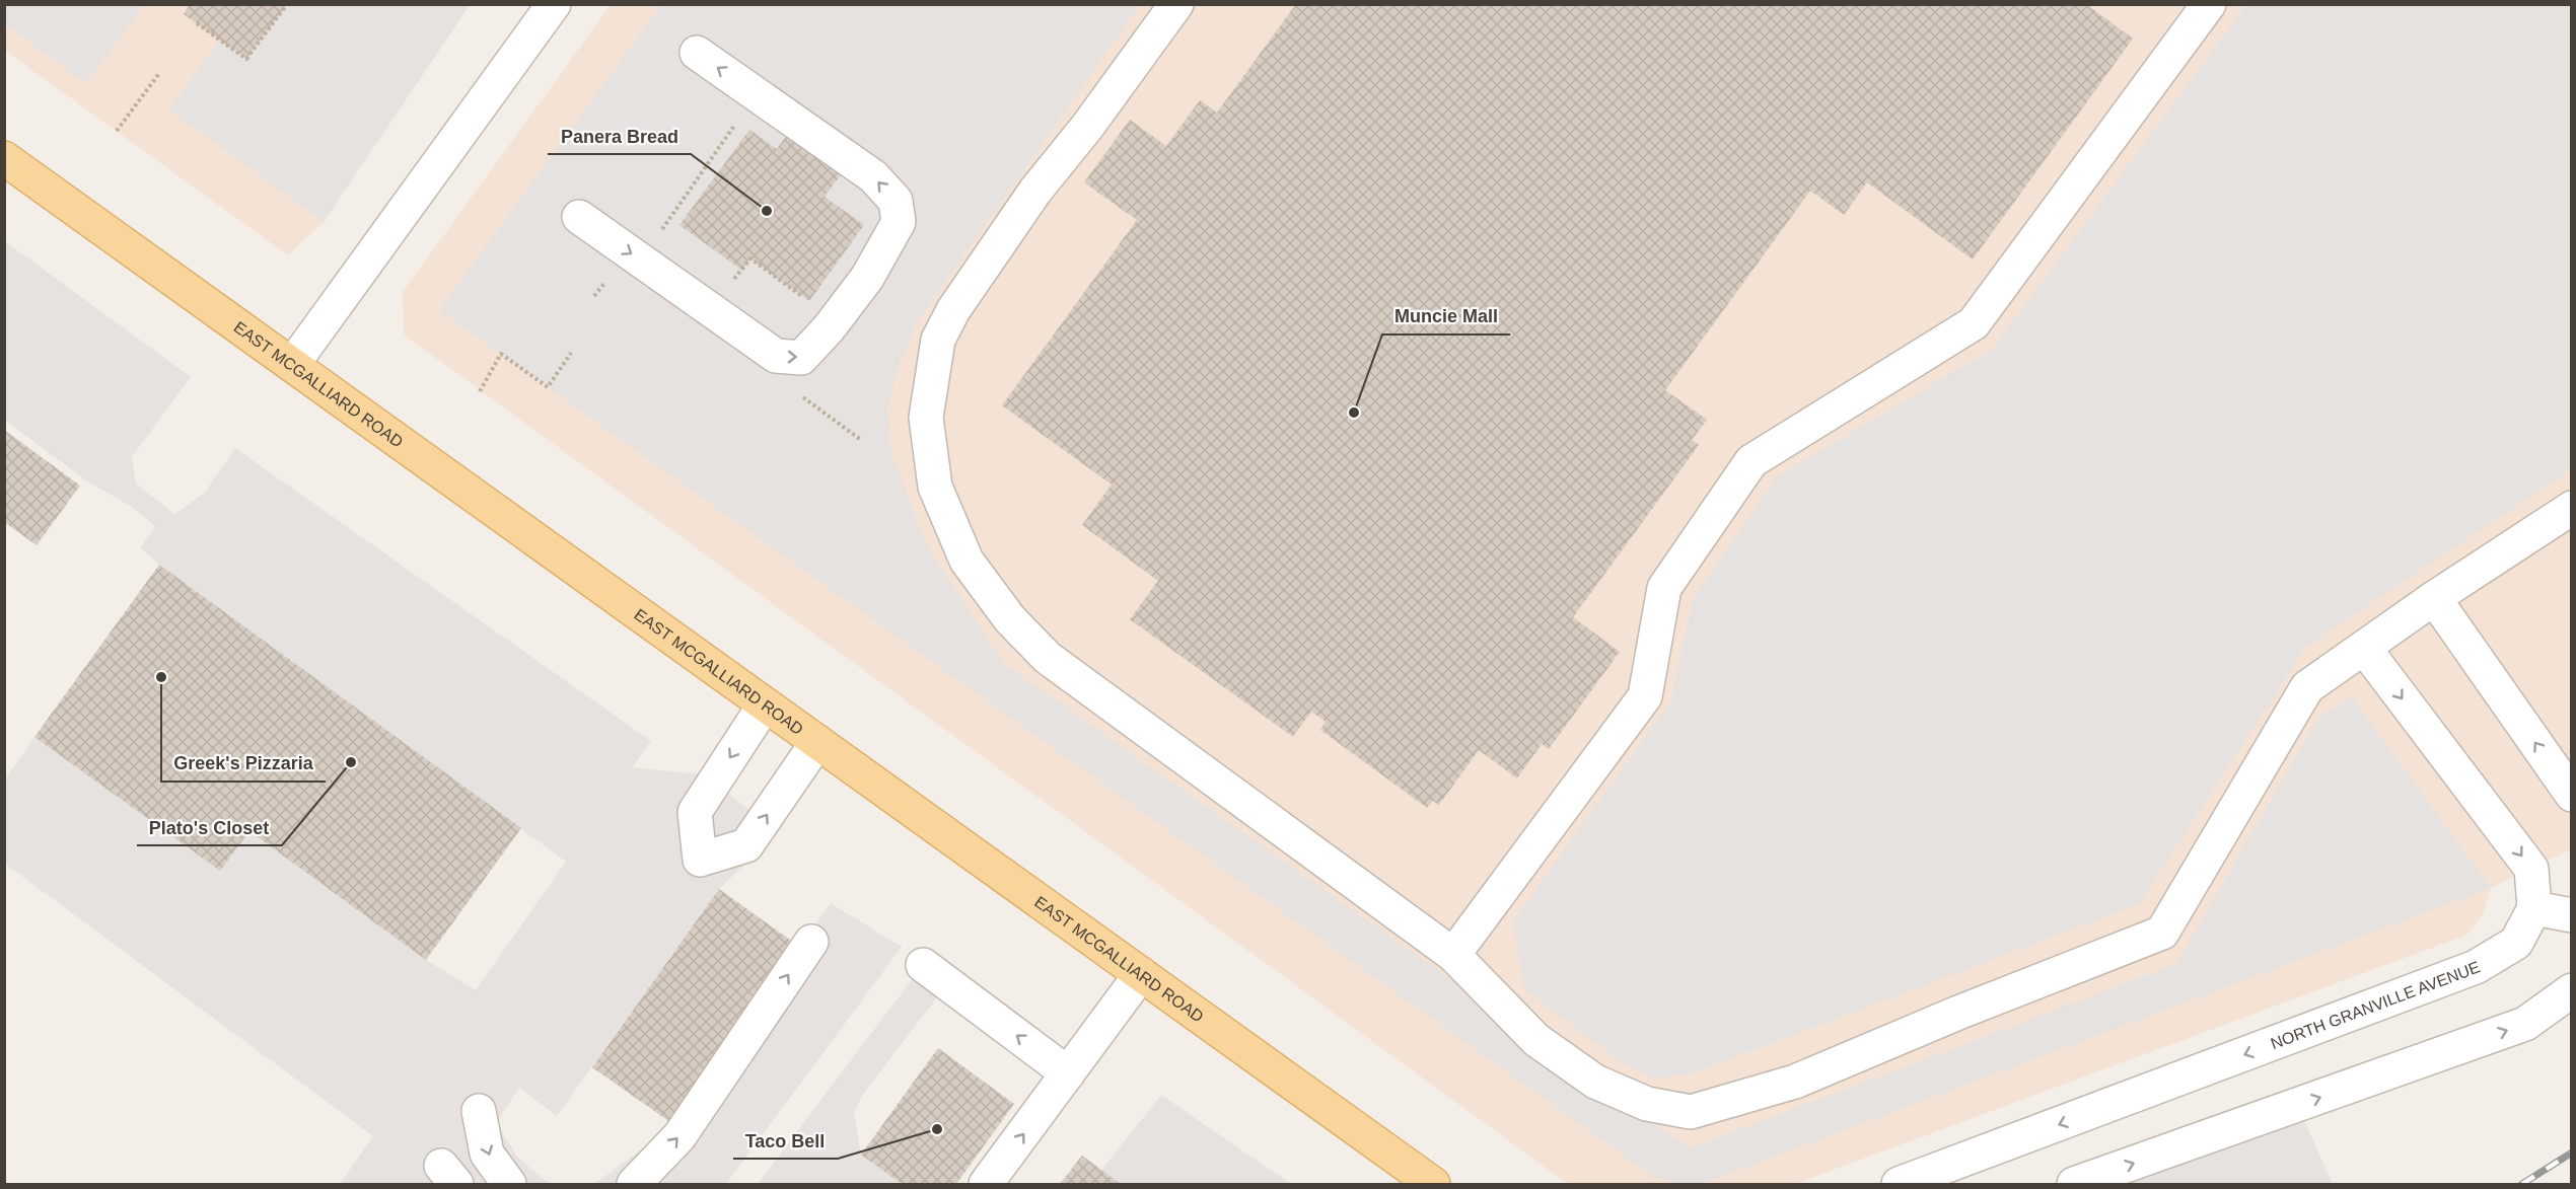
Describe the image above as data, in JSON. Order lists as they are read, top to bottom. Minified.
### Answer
{"streets":{"main road":["EAST MCGALLIARD ROAD"],"lane":["NORTH GRANVILLE AVENUE"]},"places":["Panera Bread","Muncie Mall","Greek's Pizzaria","Plato's Closet","Taco Bell"]}
